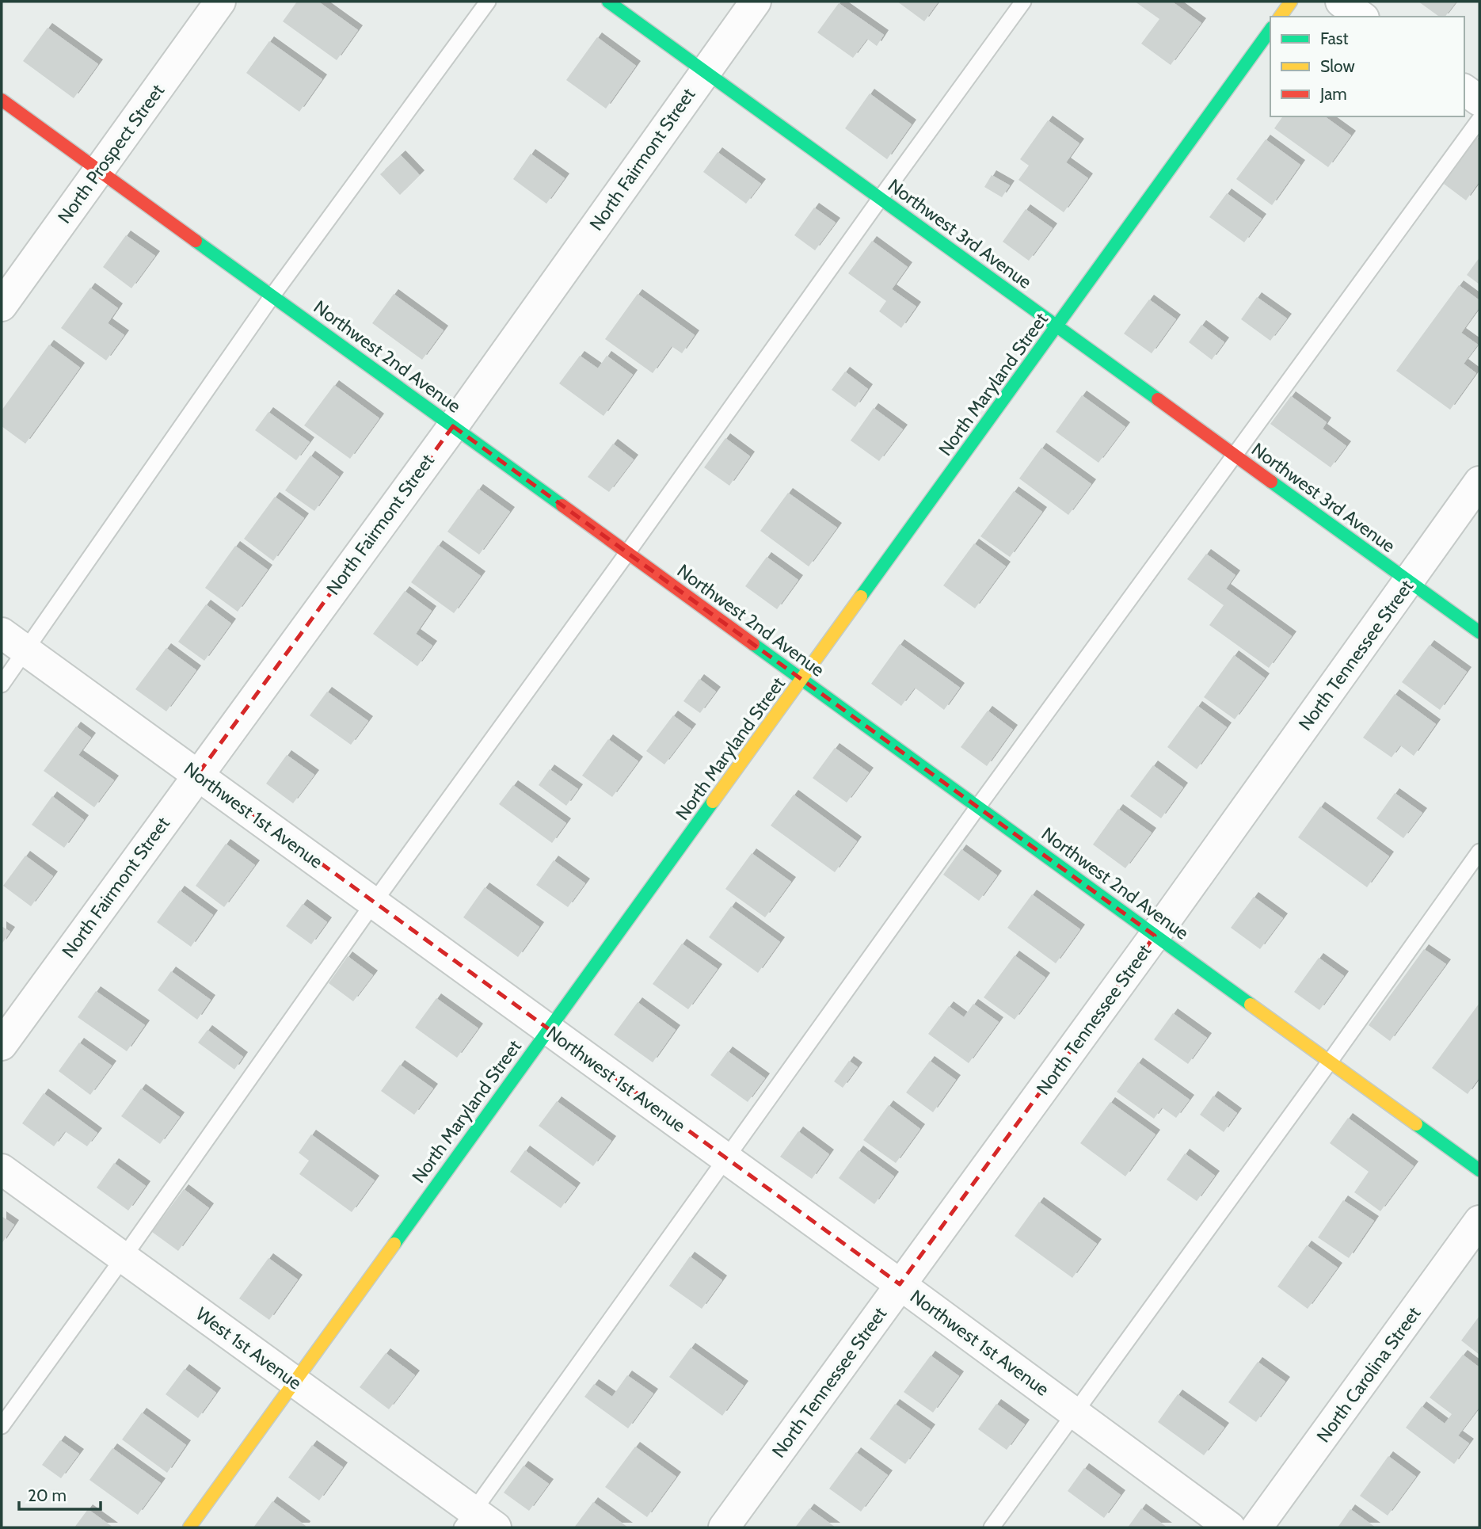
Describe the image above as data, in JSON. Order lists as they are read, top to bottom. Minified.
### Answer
{"streets":{"street":["North Prospect Street","North Fairmont Street","Northwest 3rd Avenue","Northwest 2nd Avenue","North Maryland Street","North Tennessee Street","Northwest 1st Avenue","West 1st Avenue","North Carolina Street"]},"crossings":[["North Prospect Street","Northwest 2nd Avenue"],["North Fairmont Street","Northwest 3rd Avenue"],["North Fairmont Street","Northwest 2nd Avenue"],["North Fairmont Street","Northwest 1st Avenue"],["Northwest 3rd Avenue","North Maryland Street"],["Northwest 3rd Avenue","North Tennessee Street"],["Northwest 2nd Avenue","North Maryland Street"],["Northwest 2nd Avenue","North Tennessee Street"],["North Maryland Street","Northwest 1st Avenue"],["North Maryland Street","West 1st Avenue"],["North Tennessee Street","Northwest 1st Avenue"]],"legend":["Fast","Slow","Jam"],"scale_bar":"20 m"}
